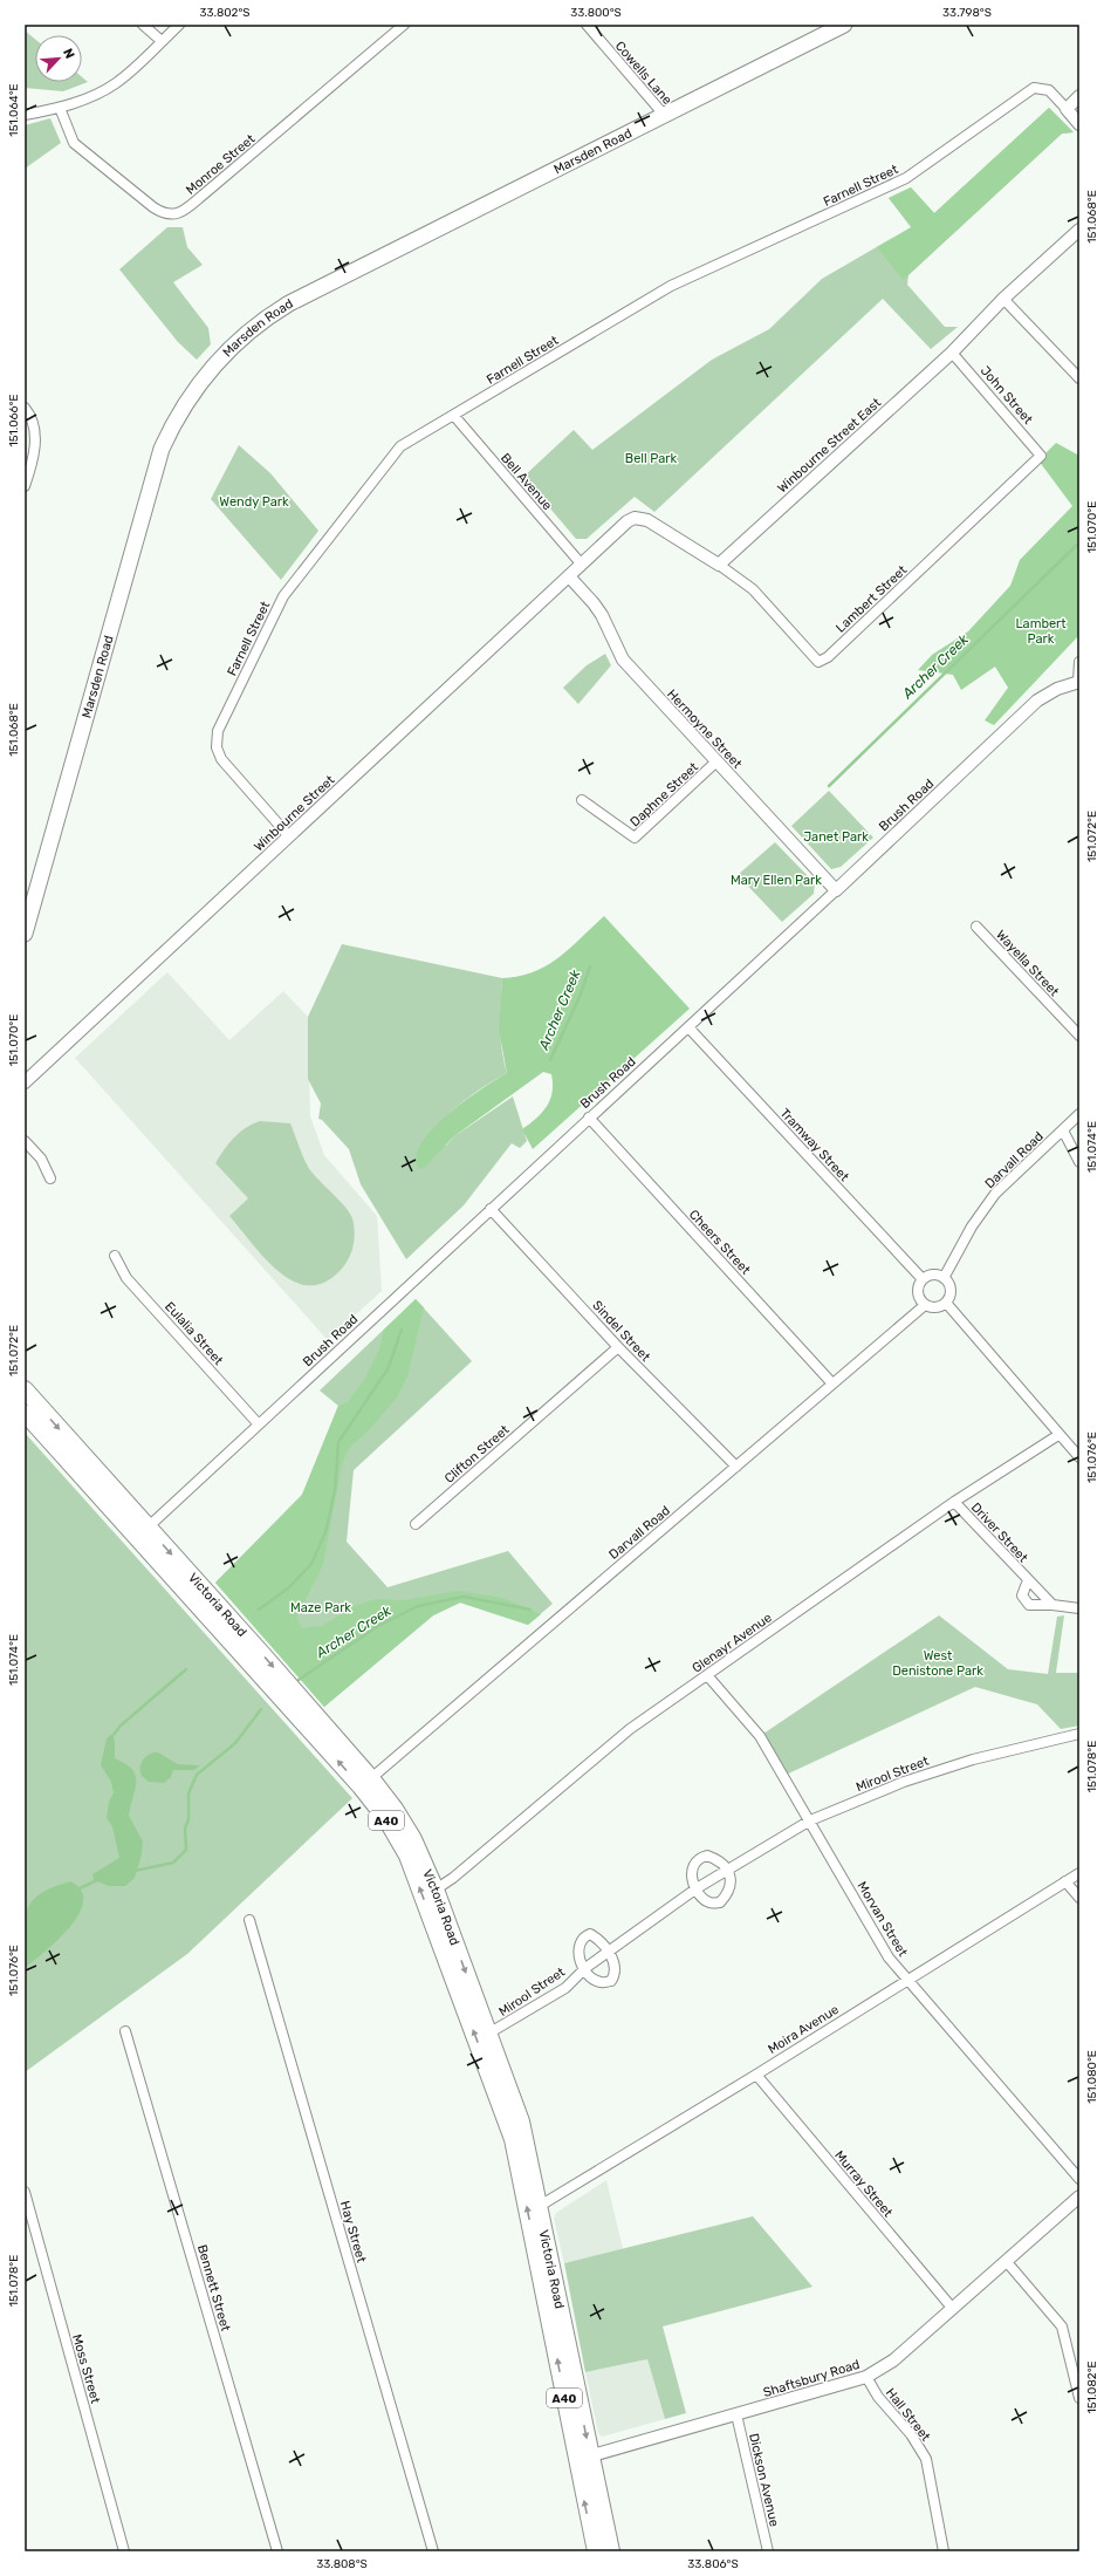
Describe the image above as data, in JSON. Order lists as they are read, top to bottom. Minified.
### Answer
{"streets":{"highway":["Victoria Road","A40"],"main road":["Marsden Road"],"street":["Cowells Lane","Monroe Street","Farnell Street","John Street","Winbourne Street East","Bell Avenue","Lambert Street","Hermoyne Street","Daphne Street","Brush Road","Winbourne Street","Wayella Street","Tramway Street","Darvall Road","Cheers Street","Sindel Street","Eulalia Street","Clifton Street","Driver Street","Glenayr Avenue","Mirool Street","Morvan Street","Moira Avenue","Murray Street","Hay Street","Bennett Street","Moss Street","Shaftsbury Road","Hall Street","Dickson Avenue"]},"crossings":[["Cowells Lane","Marsden Road"],["Farnell Street","Bell Avenue"],["Farnell Street","Winbourne Street"],["John Street","Winbourne Street East"],["John Street","Lambert Street"],["Winbourne Street East","Lambert Street"],["Bell Avenue","Winbourne Street"],["Hermoyne Street","Daphne Street"],["Hermoyne Street","Brush Road"],["Hermoyne Street","Winbourne Street"],["Brush Road","Tramway Street"],["Brush Road","Cheers Street"],["Brush Road","Sindel Street"],["Brush Road","Eulalia Street"],["Brush Road","Victoria Road"],["Tramway Street","Darvall Road"],["Darvall Road","Cheers Street"],["Darvall Road","Sindel Street"],["Darvall Road","Victoria Road"],["Sindel Street","Clifton Street"],["Driver Street","Glenayr Avenue"],["Victoria Road","Glenayr Avenue"],["Victoria Road","Mirool Street"],["Victoria Road","Moira Avenue"],["Victoria Road","Shaftsbury Road"],["Glenayr Avenue","Morvan Street"],["Mirool Street","Morvan Street"],["Morvan Street","Moira Avenue"],["Moira Avenue","Murray Street"],["Murray Street","Shaftsbury Road"],["Shaftsbury Road","Hall Street"],["Shaftsbury Road","Dickson Avenue"]],"water":["Archer Creek"],"parks":["Bell Park","Wendy Park","Lambert Park","Janet Park","Mary Ellen Park","Maze Park","West Denistone Park"],"north":"top right","coordinates":["33.802°S","33.800°S","33.798°S","151.064°E","151.068°E","151.066°E","151.070°E","151.072°E","151.074°E","151.076°E","151.078°E","151.080°E","151.082°E","33.808°S","33.806°S"]}
